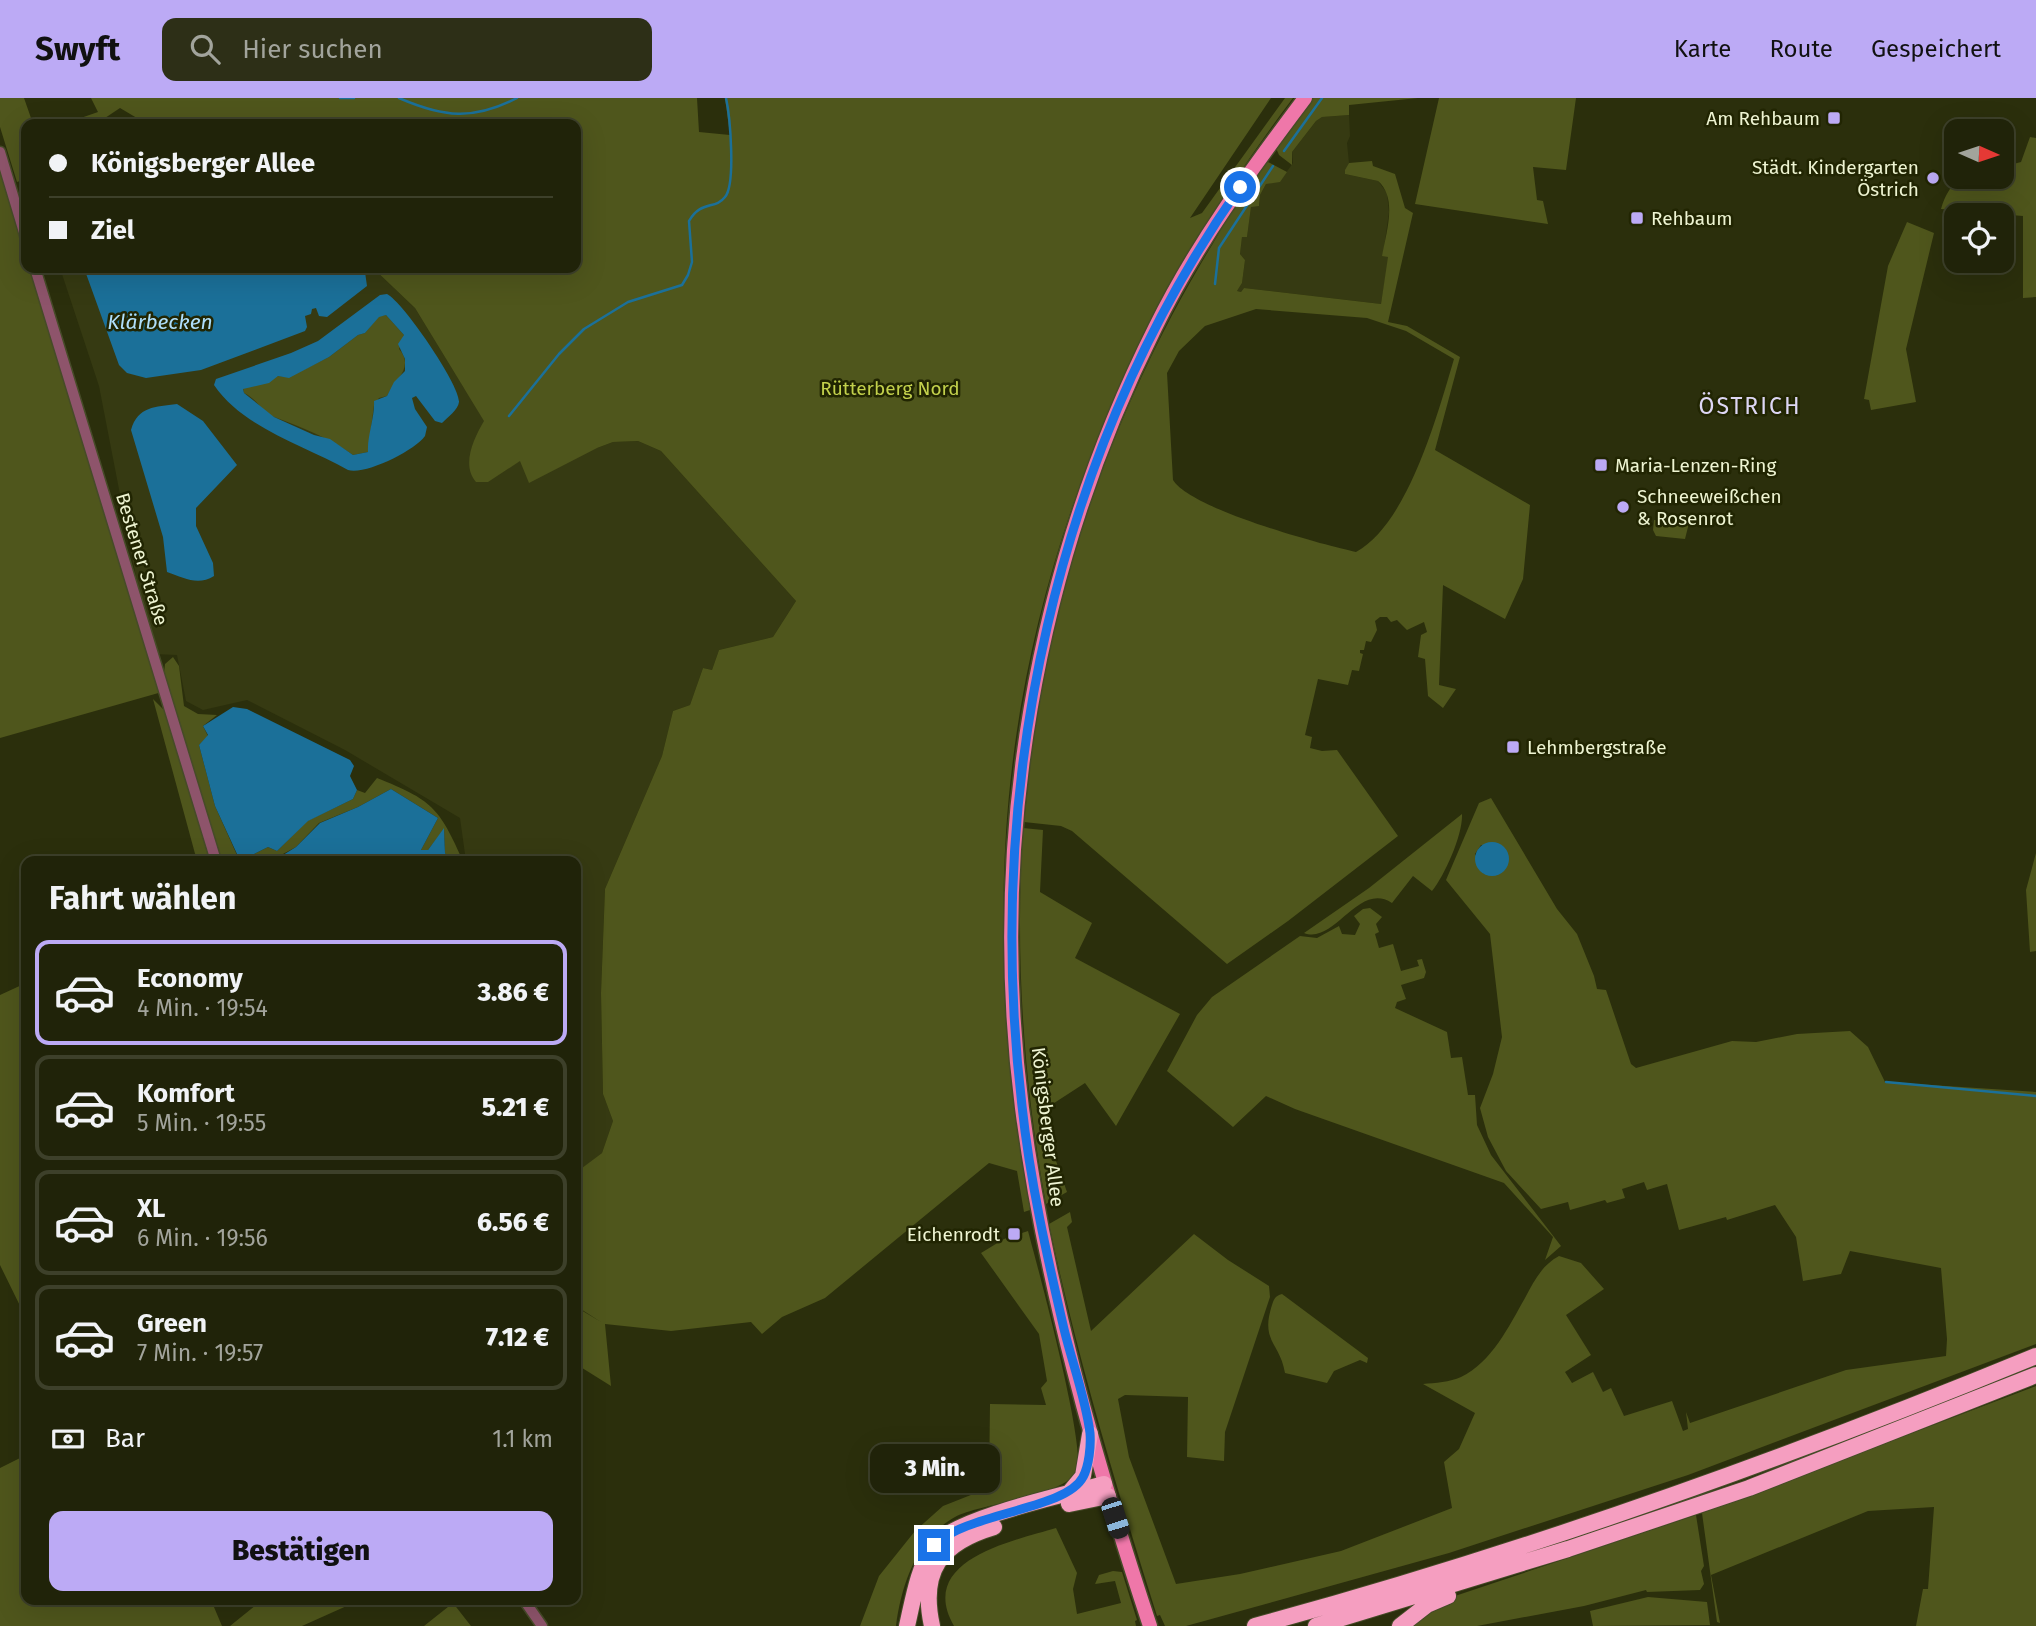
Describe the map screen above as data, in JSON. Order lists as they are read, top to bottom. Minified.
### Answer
{"streets":{"main road":["Königsberger Allee"],"street":["Bestener Straße"]},"districts":["ÖSTRICH"],"water":["Klärbecken"],"parks":["Rütterberg Nord"],"places":{"transit":["Am Rehbaum","Rehbaum","Maria-Lenzen-Ring","Lehmbergstraße","Eichenrodt"],"other":["Städt. Kindergarten Östrich","Schneeweißchen & Rosenrot"]},"north":"right","page":{"header":"Swyft","search":"Hier suchen","nav":["Karte","Route","Gespeichert"],"banner":["Königsberger Allee","Ziel"],"heading":"Fahrt wählen","list":[{"name":"Economy","note":"4 Min. · 19:54","value":"3.86 €"},{"name":"Komfort","note":"5 Min. · 19:55","value":"5.21 €"},{"name":"XL","note":"6 Min. · 19:56","value":"6.56 €"},{"name":"Green","note":"7 Min. · 19:57","value":"7.12 €"}],"pay":["Bar","1.1 km"],"bubble":"3 Min.","buttons":"Bestätigen"}}
